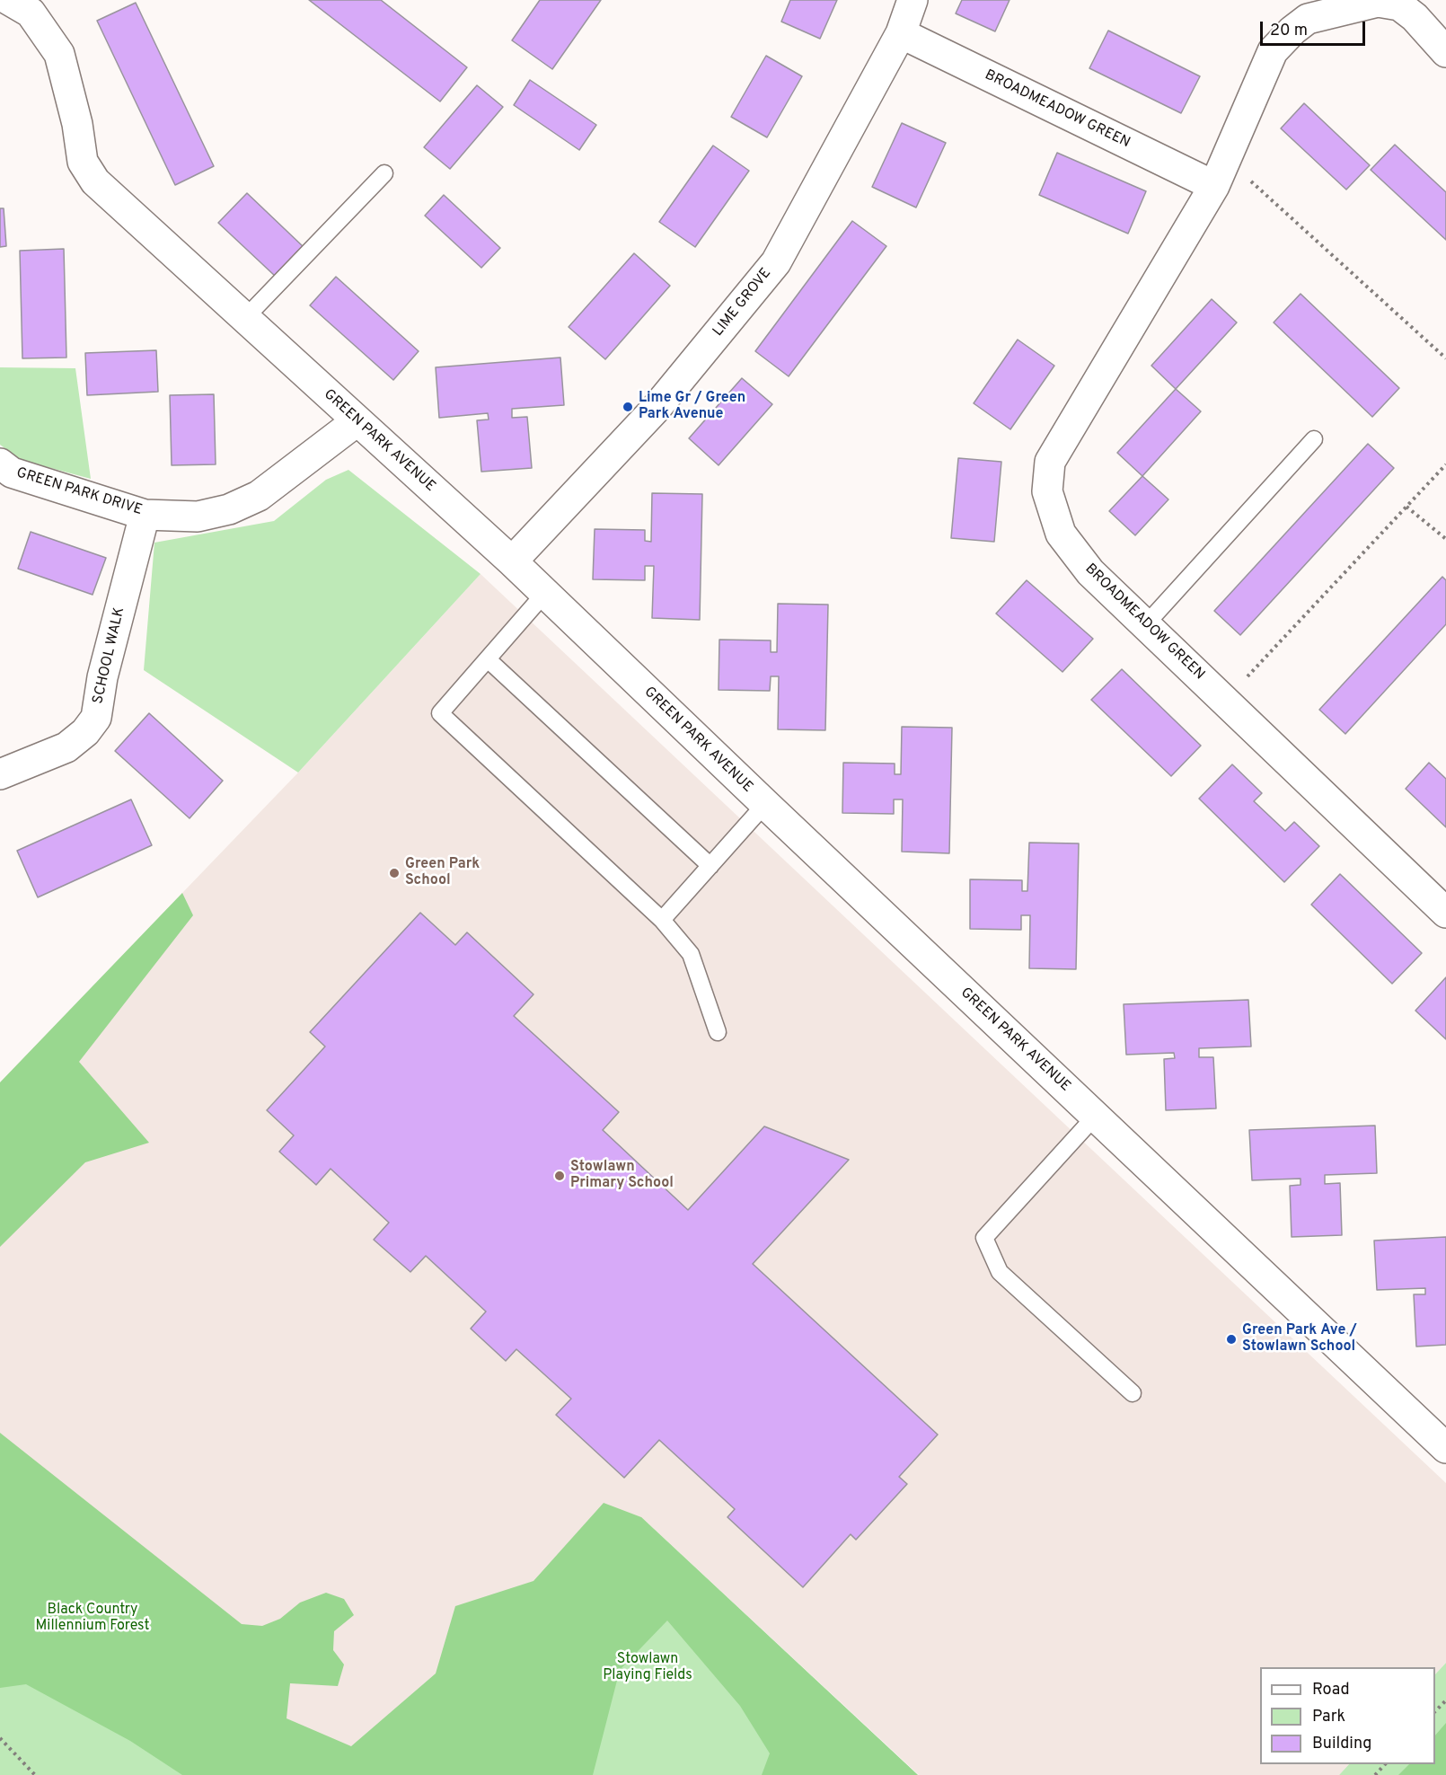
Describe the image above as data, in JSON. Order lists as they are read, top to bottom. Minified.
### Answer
{"streets":{"street":["BROADMEADOW GREEN","LIME GROVE","GREEN PARK AVENUE","GREEN PARK DRIVE","SCHOOL WALK"]},"crossings":[["BROADMEADOW GREEN","LIME GROVE"],["LIME GROVE","GREEN PARK AVENUE"],["GREEN PARK AVENUE","GREEN PARK DRIVE"],["GREEN PARK DRIVE","SCHOOL WALK"]],"parks":["Black Country Millennium Forest","Stowlawn Playing Fields"],"places":["Lime Gr / Green Park Avenue","Green Park School","Stowlawn Primary School","Green Park Ave / Stowlawn School"],"legend":["Road","Park","Building"],"scale_bar":"20 m"}
